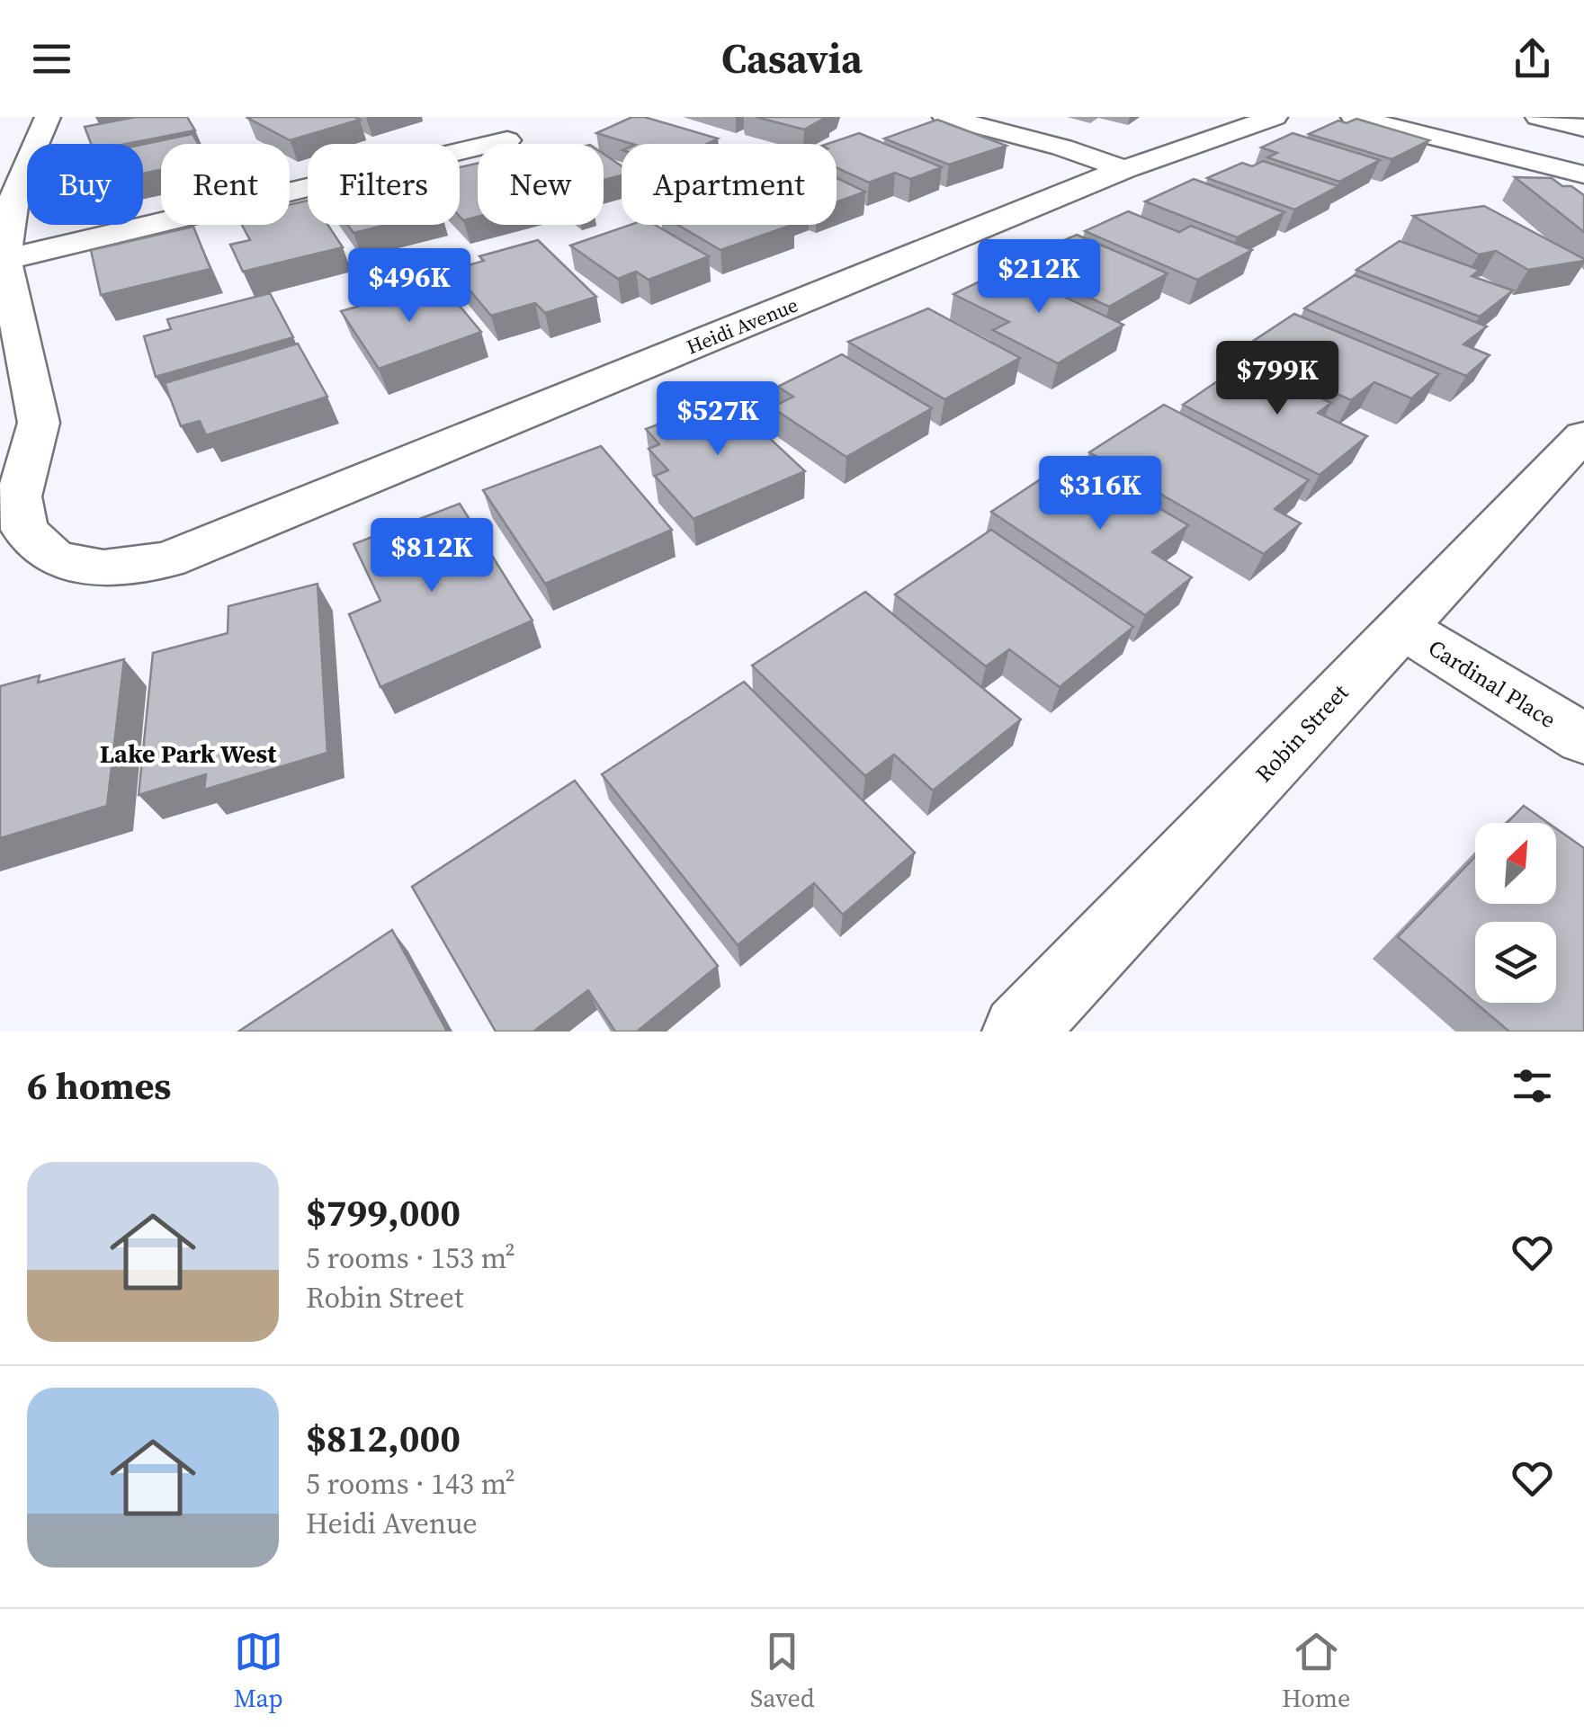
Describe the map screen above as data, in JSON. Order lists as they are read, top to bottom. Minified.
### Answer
{"streets":{"street":["Heidi Avenue","Cardinal Place","Robin Street"]},"crossings":[["Cardinal Place","Robin Street"]],"districts":["Lake Park West"],"north":"top right","page":{"header":"Casavia","chip":["Buy","Rent","Filters","New","Apartment"],"price":["$212K","$496K","$799K","$527K","$316K","$812K"],"heading":"6 homes","list":[{"name":"$799,000","note":"5 rooms · 153 m² · Robin Street"},{"name":"$812,000","note":"5 rooms · 143 m² · Heidi Avenue"}],"tabs":["Map","Saved","Home"]}}
